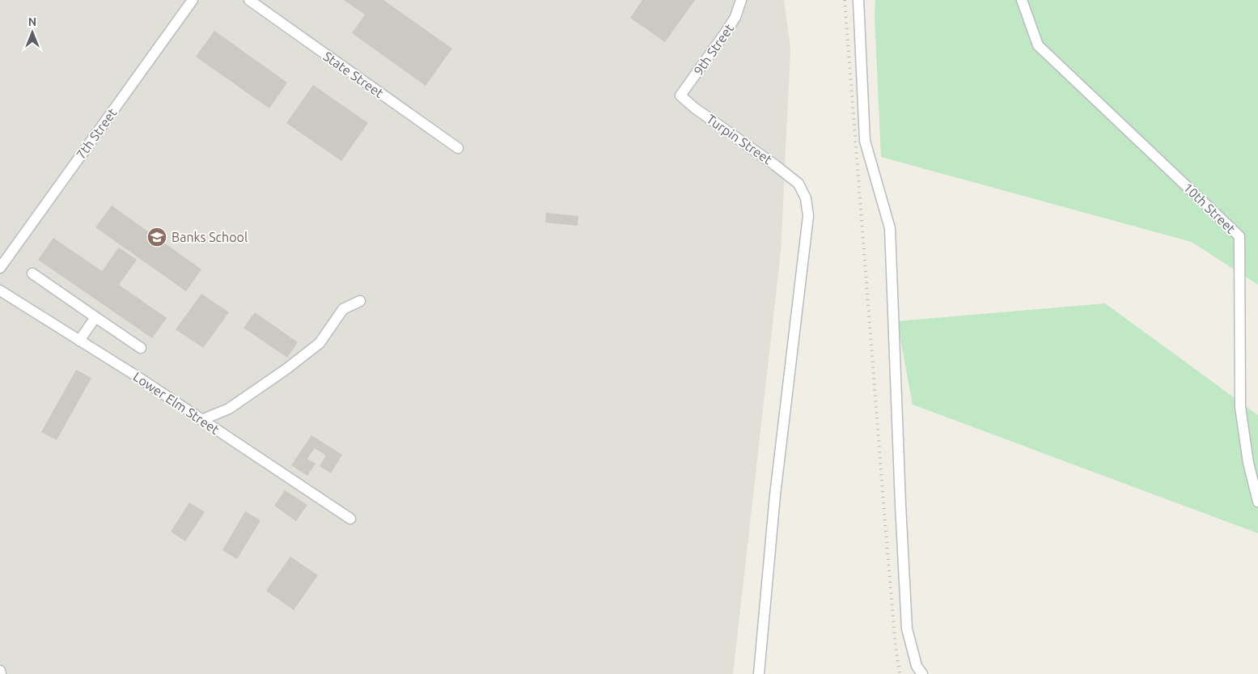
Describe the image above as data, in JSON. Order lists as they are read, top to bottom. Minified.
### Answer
{"streets":{"street":["9th Street","State Street","7th Street","Turpin Street","10th Street","Lower Elm Street"]},"crossings":[["9th Street","Turpin Street"]],"places":{"school or university":["Banks School"]},"north":"top"}
